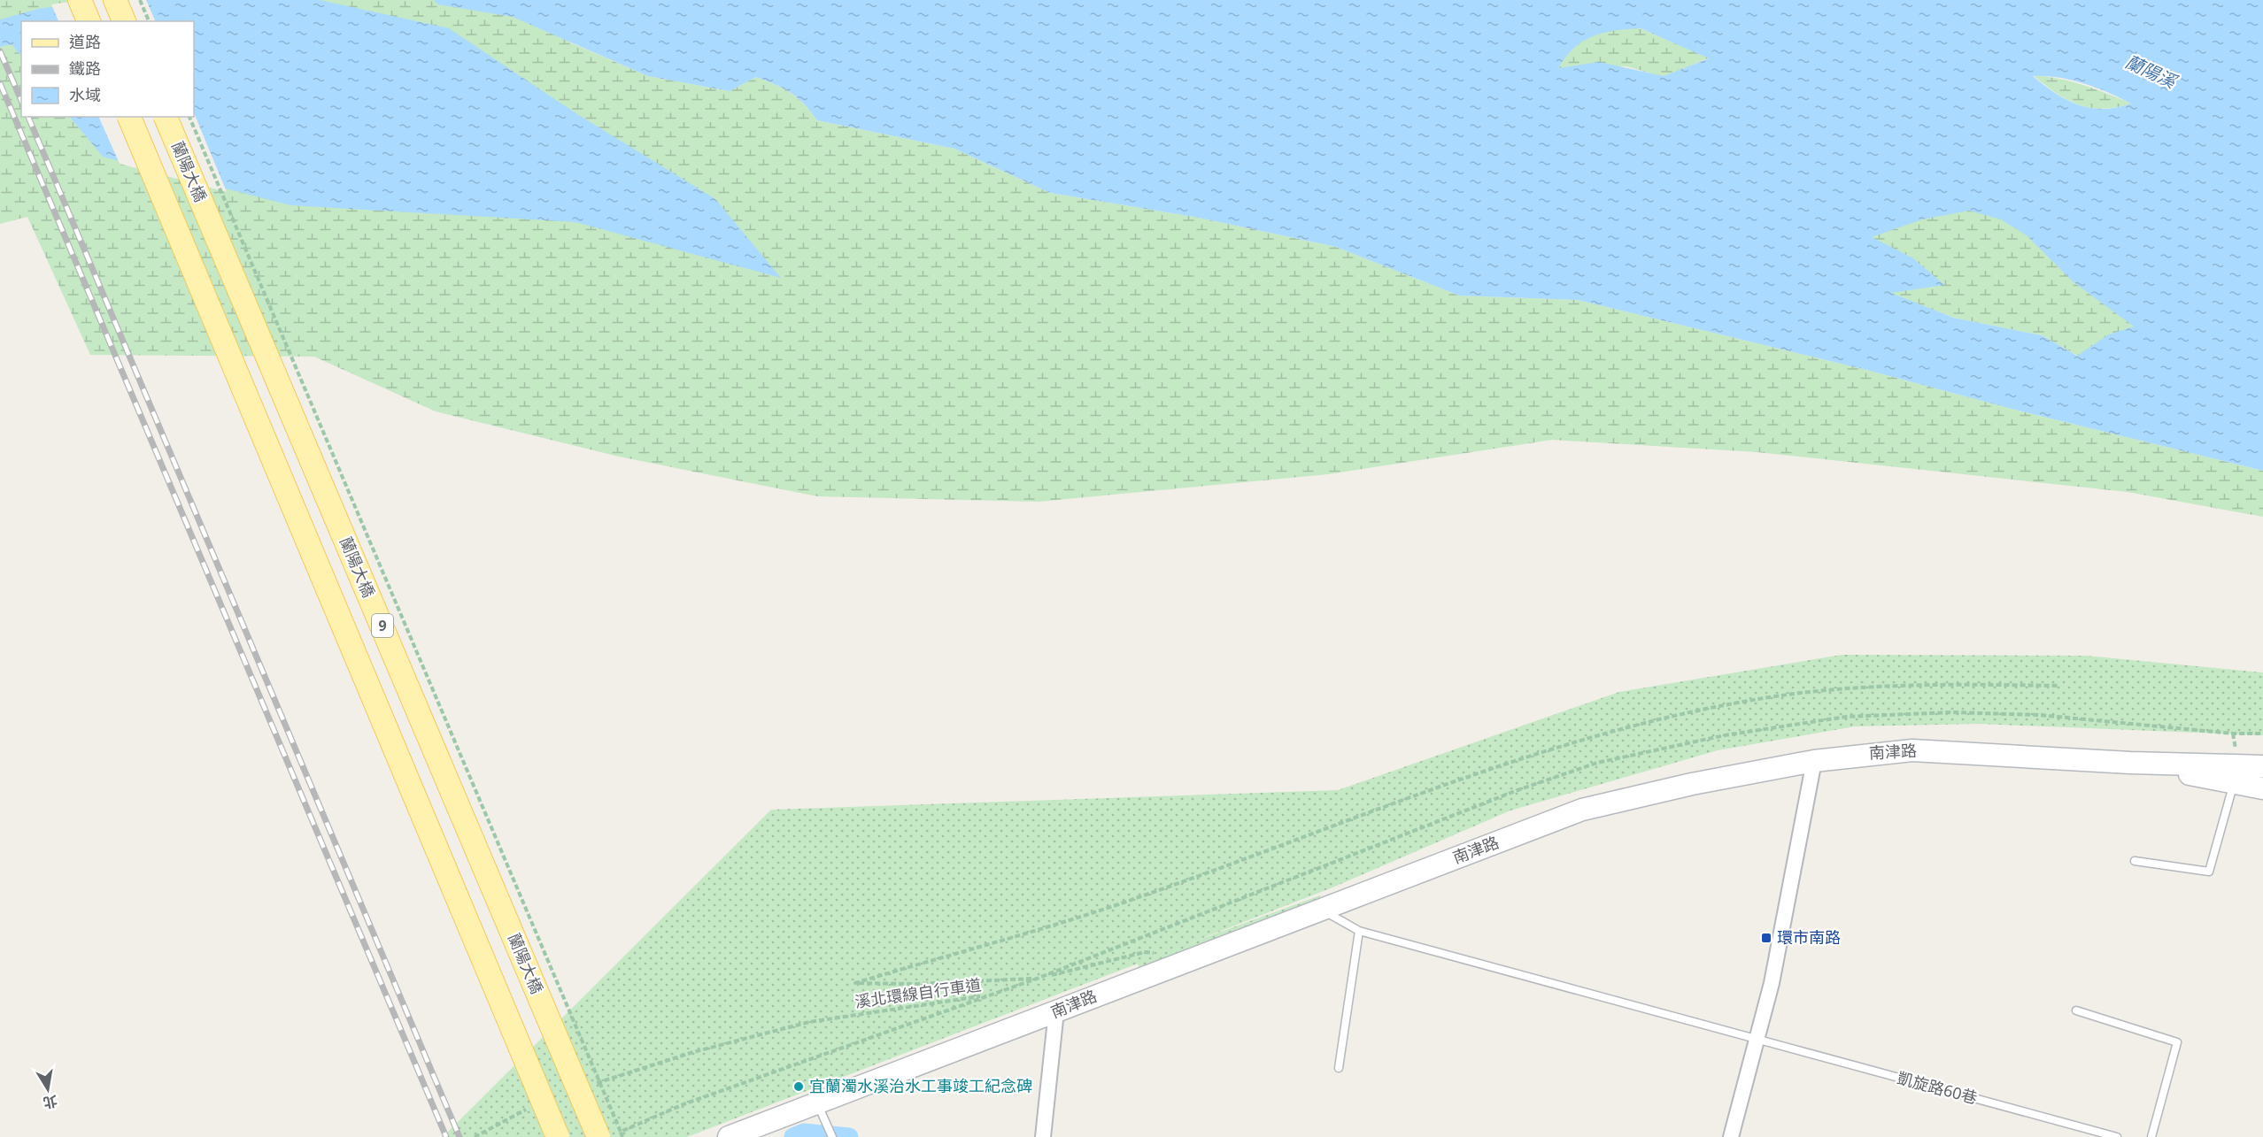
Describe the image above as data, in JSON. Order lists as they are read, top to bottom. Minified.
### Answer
{"streets":{"main road":["蘭陽大橋","9"],"street":["南津路"],"lane":["凱旋路60巷"],"path":["溪北環線自行車道"]},"crossings":[["蘭陽大橋","溪北環線自行車道"],["南津路","凱旋路60巷"]],"water":["蘭陽溪"],"places":{"transit":["環市南路"],"other":["宜蘭濁水溪治水工事竣工紀念碑"]},"legend":["道路","鐵路","水域"],"north":"bottom"}
